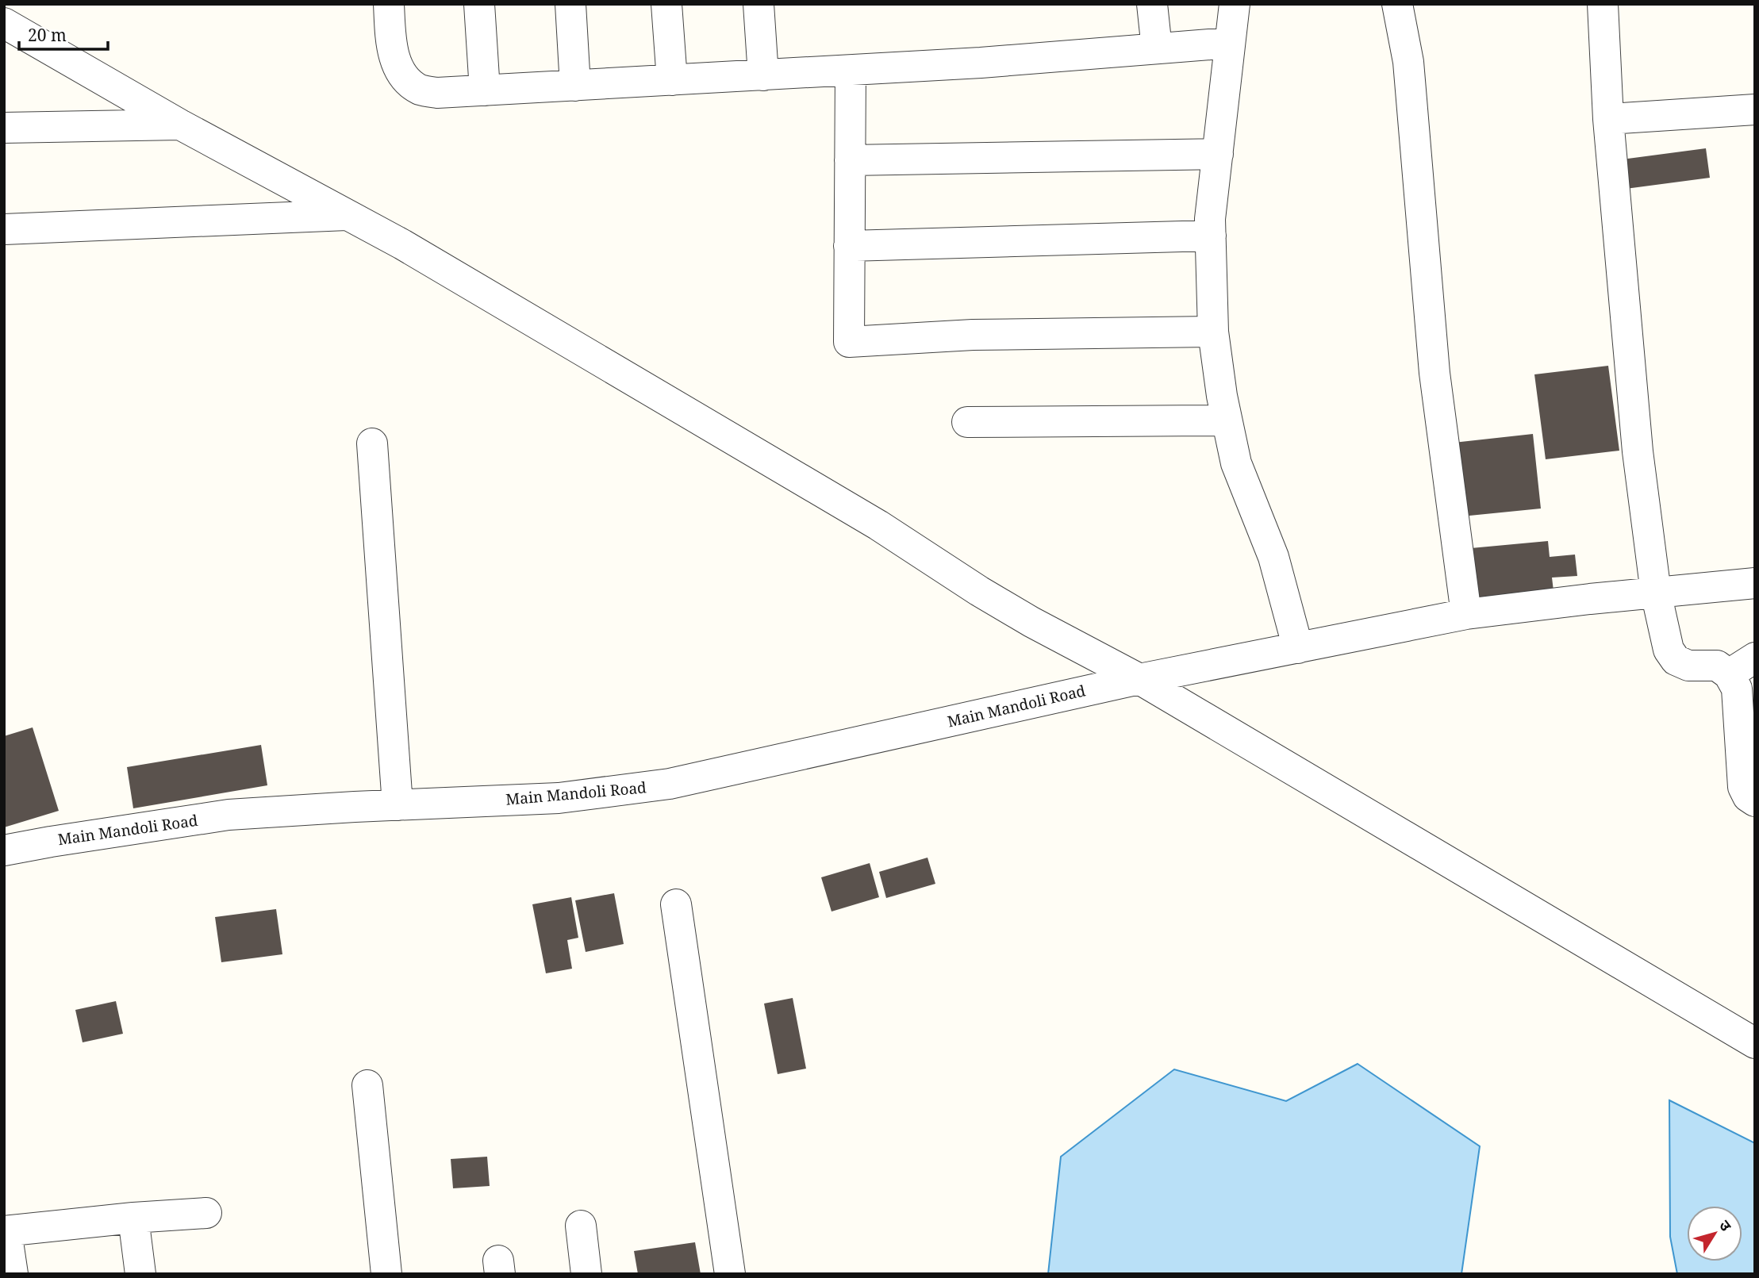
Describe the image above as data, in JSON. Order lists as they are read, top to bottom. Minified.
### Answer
{"streets":{"street":["Main Mandoli Road"]},"scale_bar":"20 m","north":"top right"}
